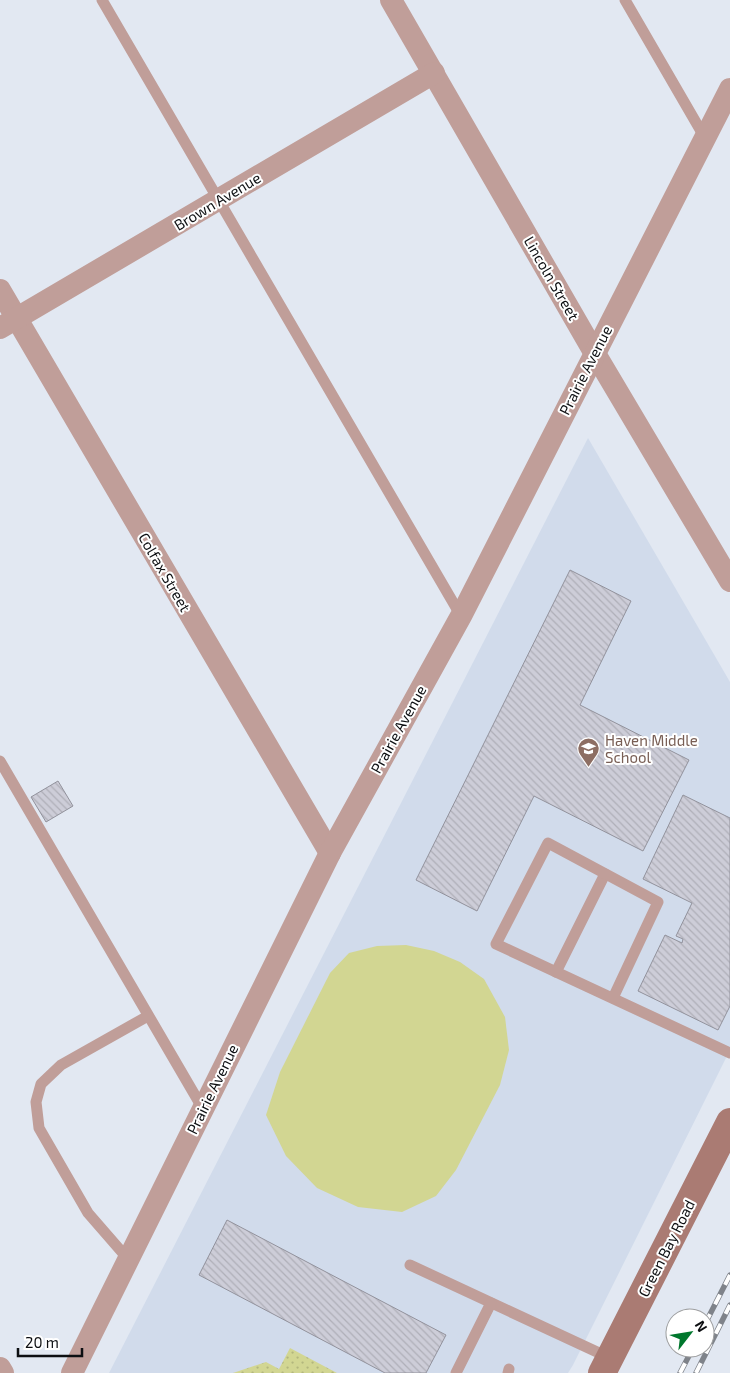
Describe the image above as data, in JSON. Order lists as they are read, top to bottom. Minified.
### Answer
{"streets":{"main road":["Green Bay Road"],"street":["Brown Avenue","Lincoln Street","Prairie Avenue","Colfax Street"]},"crossings":[["Brown Avenue","Lincoln Street"],["Brown Avenue","Colfax Street"],["Lincoln Street","Prairie Avenue"],["Prairie Avenue","Colfax Street"]],"places":{"school or university":["Haven Middle School"]},"scale_bar":"20 m","north":"top right"}
